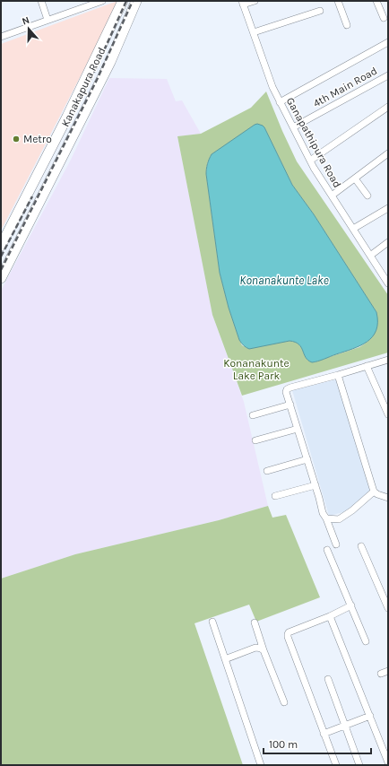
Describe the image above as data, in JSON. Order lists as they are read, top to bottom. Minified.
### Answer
{"streets":{"highway":["Kanakapura Road"],"street":["4th Main Road","Ganapathipura Road"]},"crossings":[["4th Main Road","Ganapathipura Road"]],"water":["Konanakunte Lake"],"parks":["Konanakunte Lake Park"],"places":["Metro"],"scale_bar":"100 m","north":"top"}
